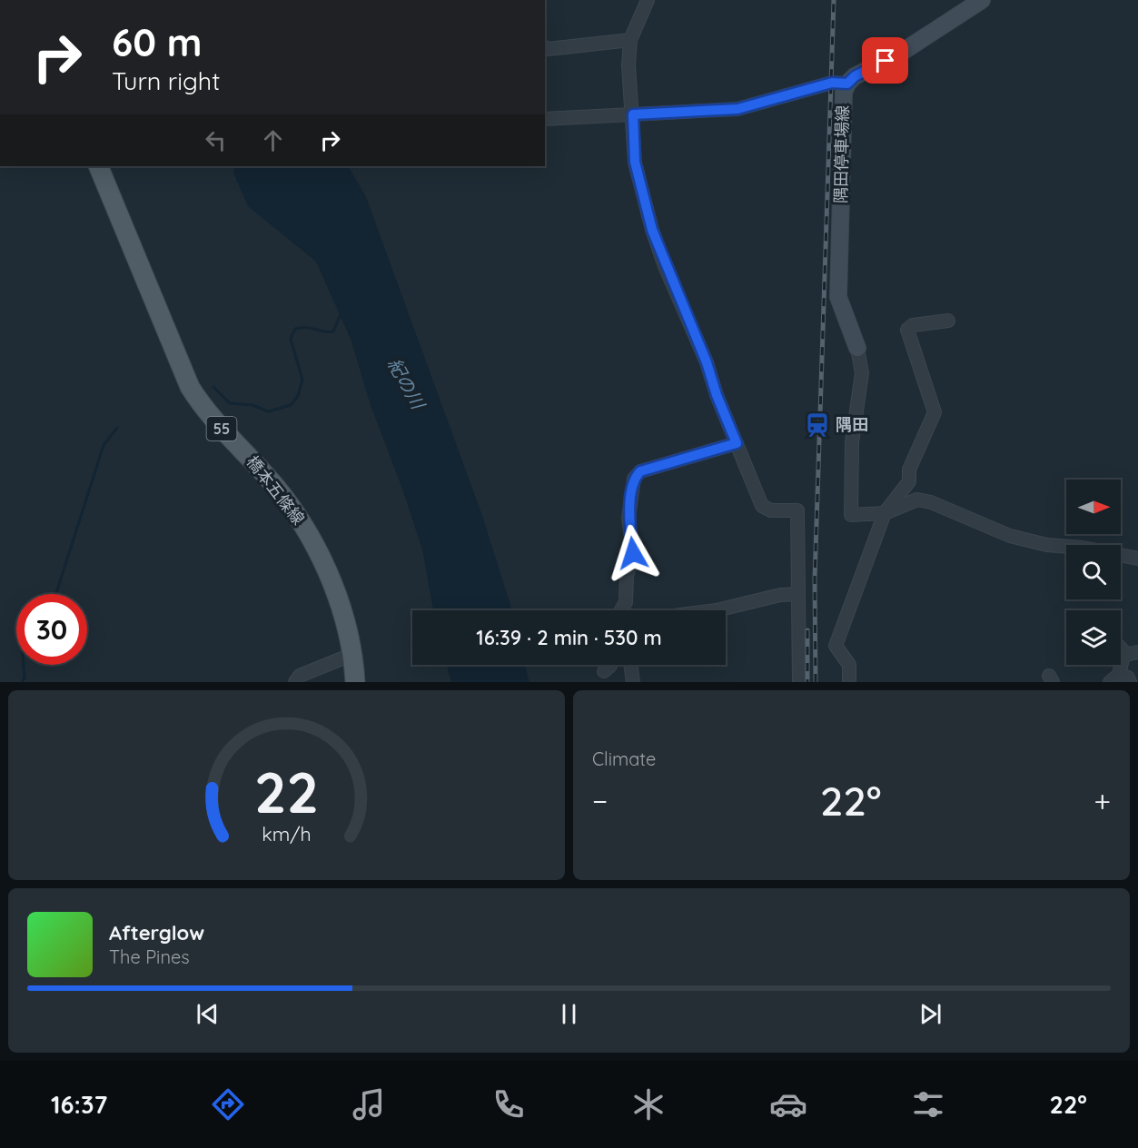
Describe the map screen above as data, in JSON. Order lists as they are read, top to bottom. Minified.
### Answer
{"streets":{"main road":["隅田停車場線","55","橋本五條線"]},"water":["紀の川"],"places":{"station":["隅田"]},"north":"right","page":{"turn":["60 m","Turn right"],"limit":"30","trip":"16:39 · 2 min · 530 m","tile":"Climate","heat":["−","22°","+"],"song":["Afterglow","The Pines"],"tabs":["16:37","22°"],"gauge":["22","km/h"]}}
